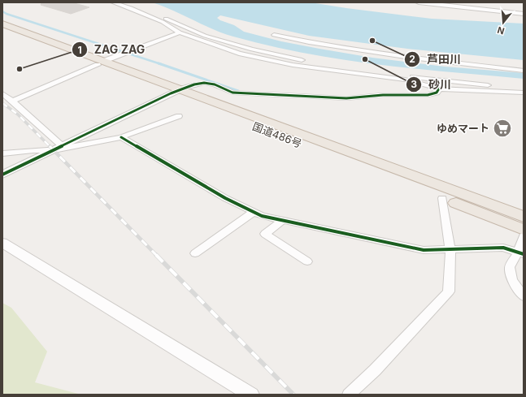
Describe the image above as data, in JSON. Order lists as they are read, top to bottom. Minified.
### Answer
{"streets":{"highway":["国道486号"]},"places":{"other":["芦田川","砂川","ZAG ZAG"],"supermarket":["ゆめマート"]},"north":"bottom"}
